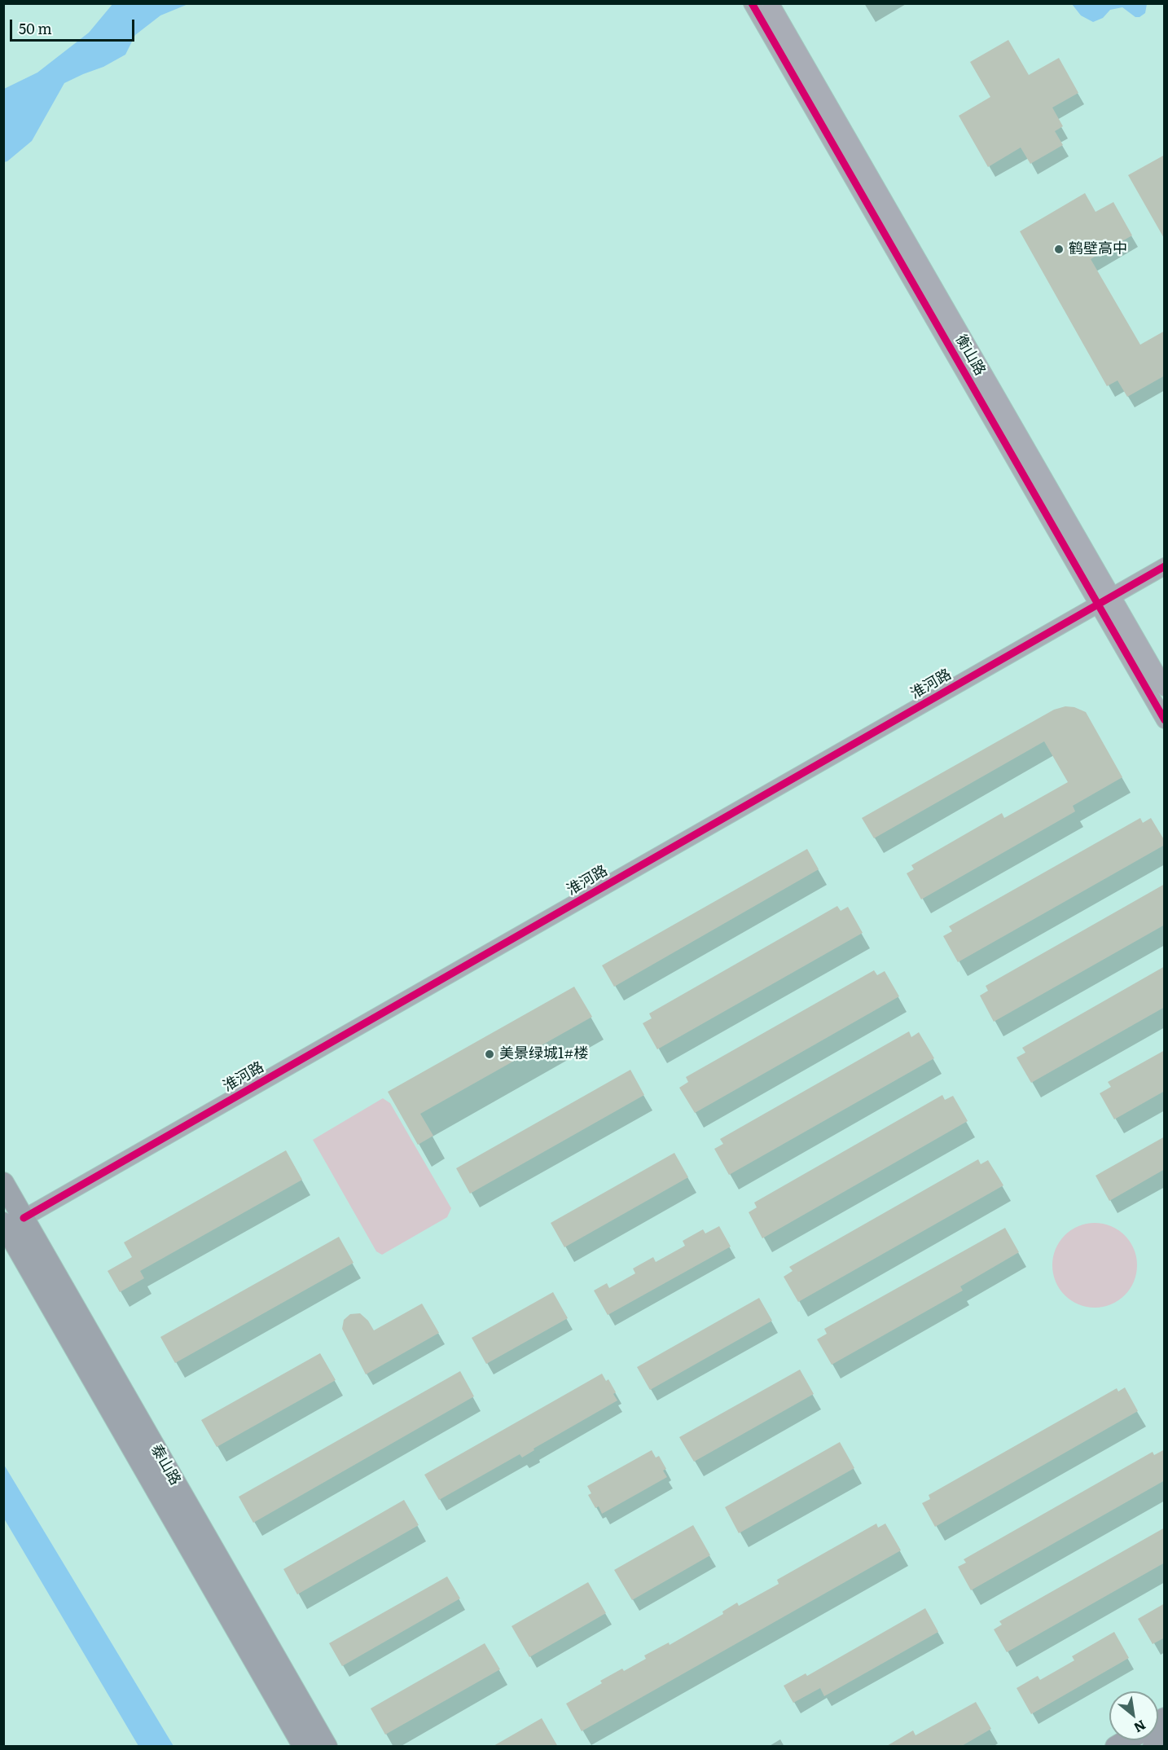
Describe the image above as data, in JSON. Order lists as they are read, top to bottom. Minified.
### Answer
{"streets":{"main road":["泰山路"],"street":["衡山路","淮河路"]},"crossings":[["衡山路","淮河路"],["淮河路","泰山路"]],"places":["鹤壁高中","美景绿城1#楼"],"scale_bar":"50 m","north":"bottom right"}
